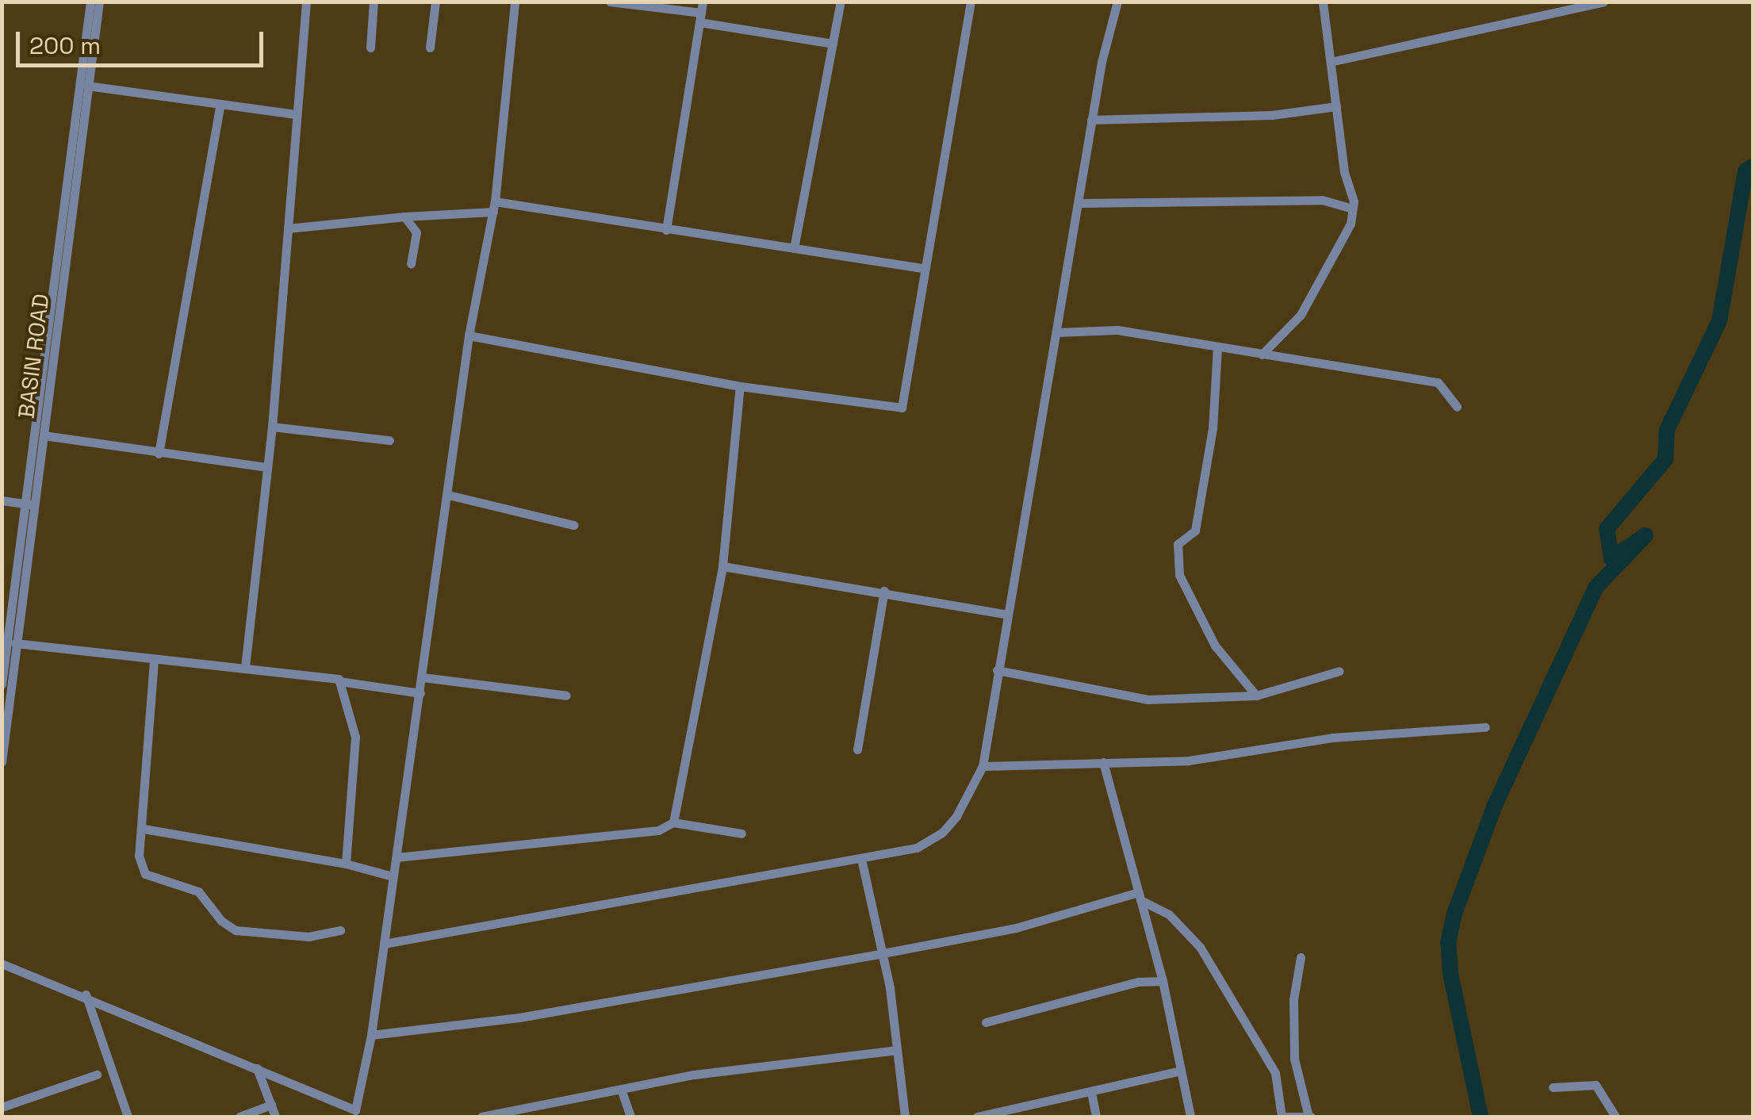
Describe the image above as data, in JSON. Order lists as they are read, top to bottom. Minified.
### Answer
{"streets":{"street":["BASIN ROAD"]},"scale_bar":"200 m"}
